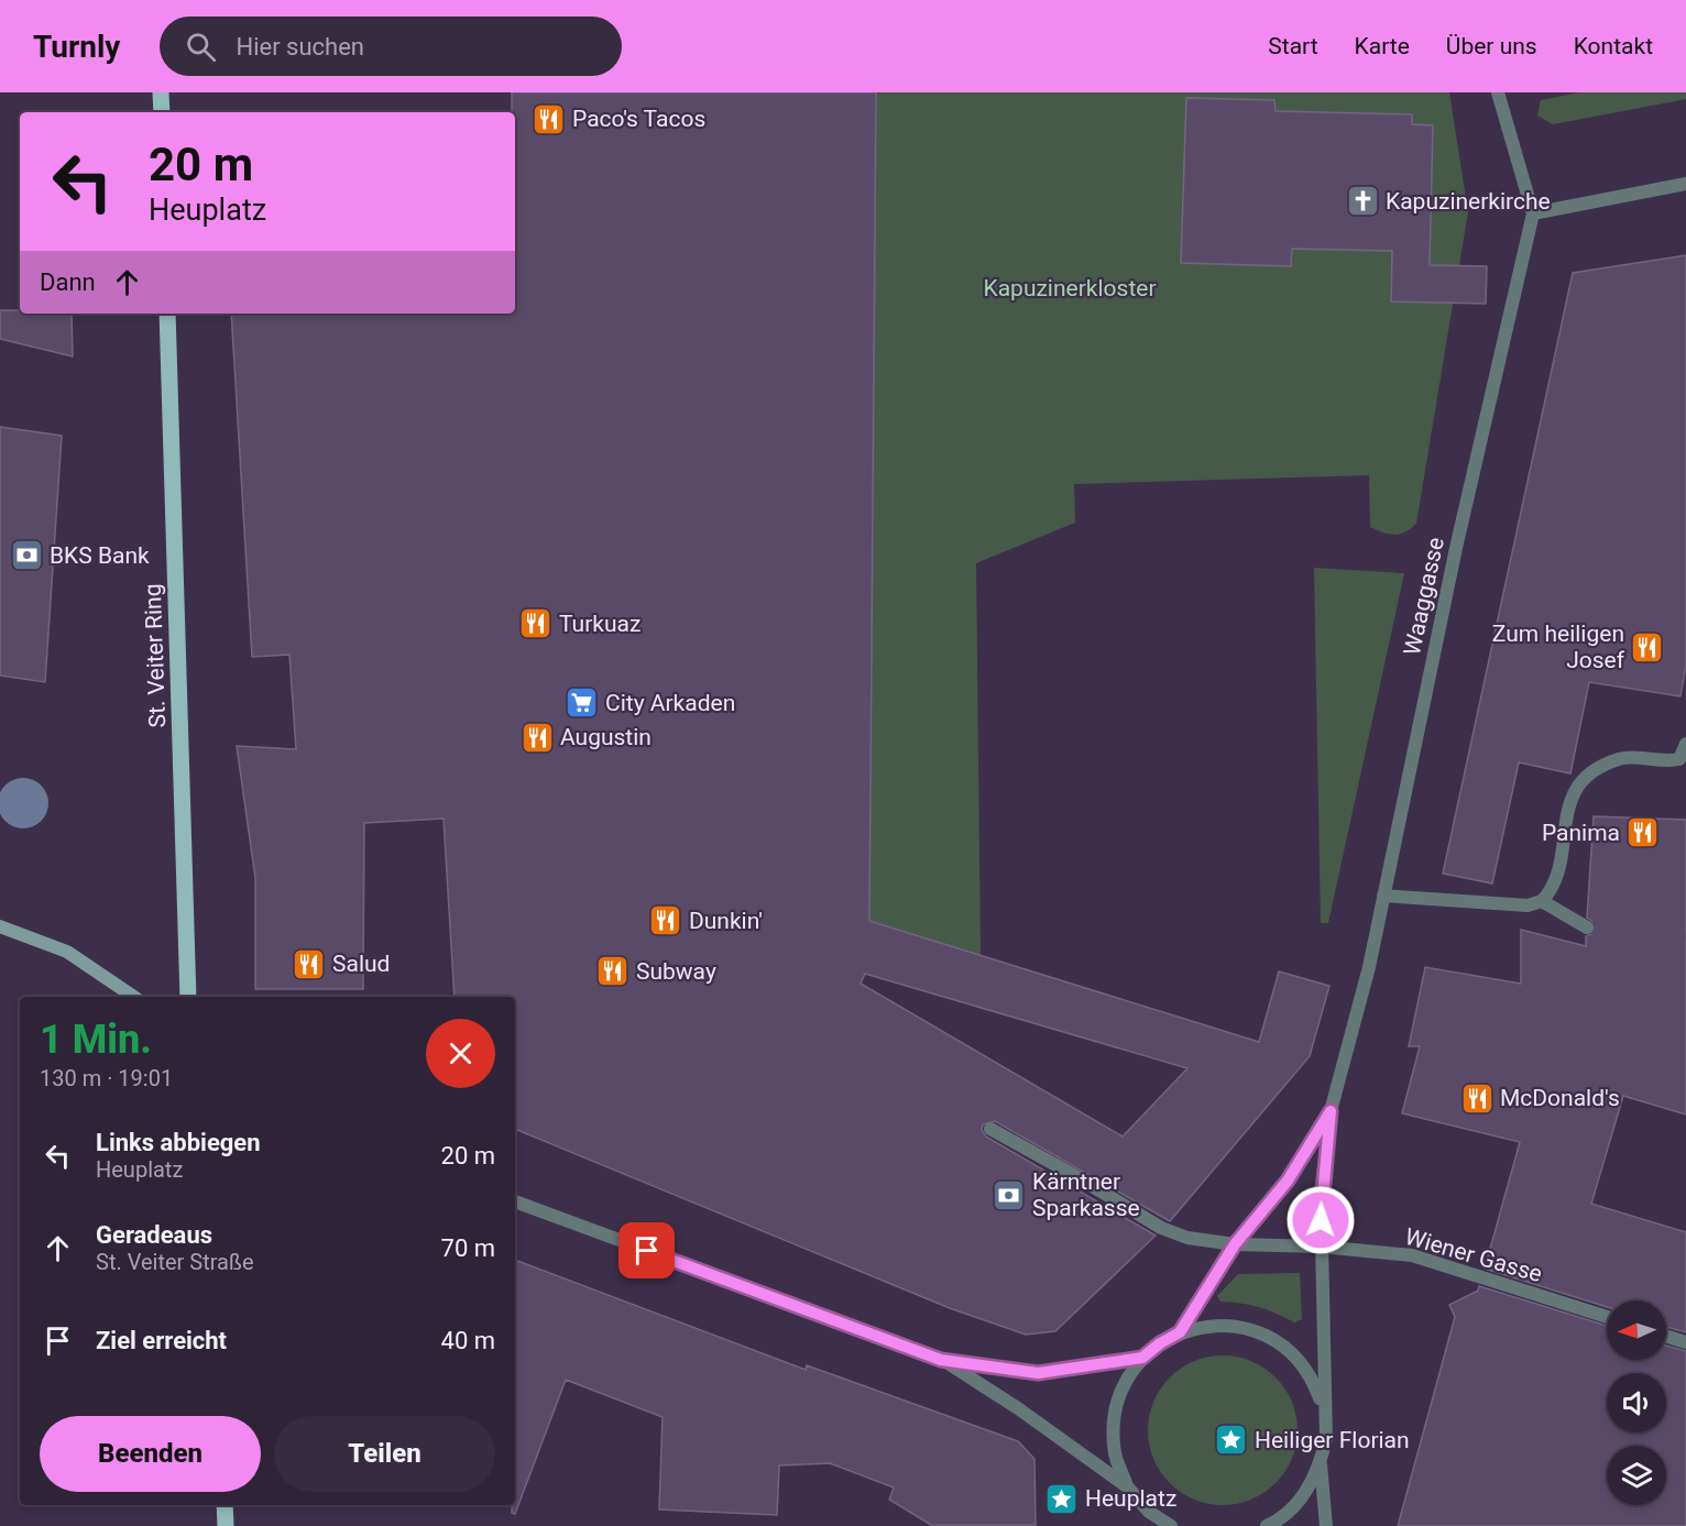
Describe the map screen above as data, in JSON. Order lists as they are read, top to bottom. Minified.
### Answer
{"streets":{"main road":["St. Veiter Ring"],"street":["Waaggasse","Wiener Gasse"]},"parks":["Kapuzinerkloster"],"places":{"restaurant":["Paco's Tacos","Turkuaz","Zum heiligen Josef","Augustin","Panima","Dunkin'","Salud","Subway","McDonald's"],"church":["Kapuzinerkirche"],"bank":["BKS Bank","Kärntner Sparkasse"],"supermarket":["City Arkaden"],"place":["Heiliger Florian","Heuplatz"]},"north":"left","page":{"header":"Turnly","search":"Hier suchen","nav":["Start","Karte","Über uns","Kontakt"],"turn":["20 m","Heuplatz"],"then":"Dann","heading":["1 Min.","130 m · 19:01"],"list":[{"name":"Links abbiegen","note":"Heuplatz","value":"20 m"},{"name":"Geradeaus","note":"St. Veiter Straße","value":"70 m"},{"name":"Ziel erreicht","value":"40 m"}],"buttons":["Beenden","Teilen"]}}
